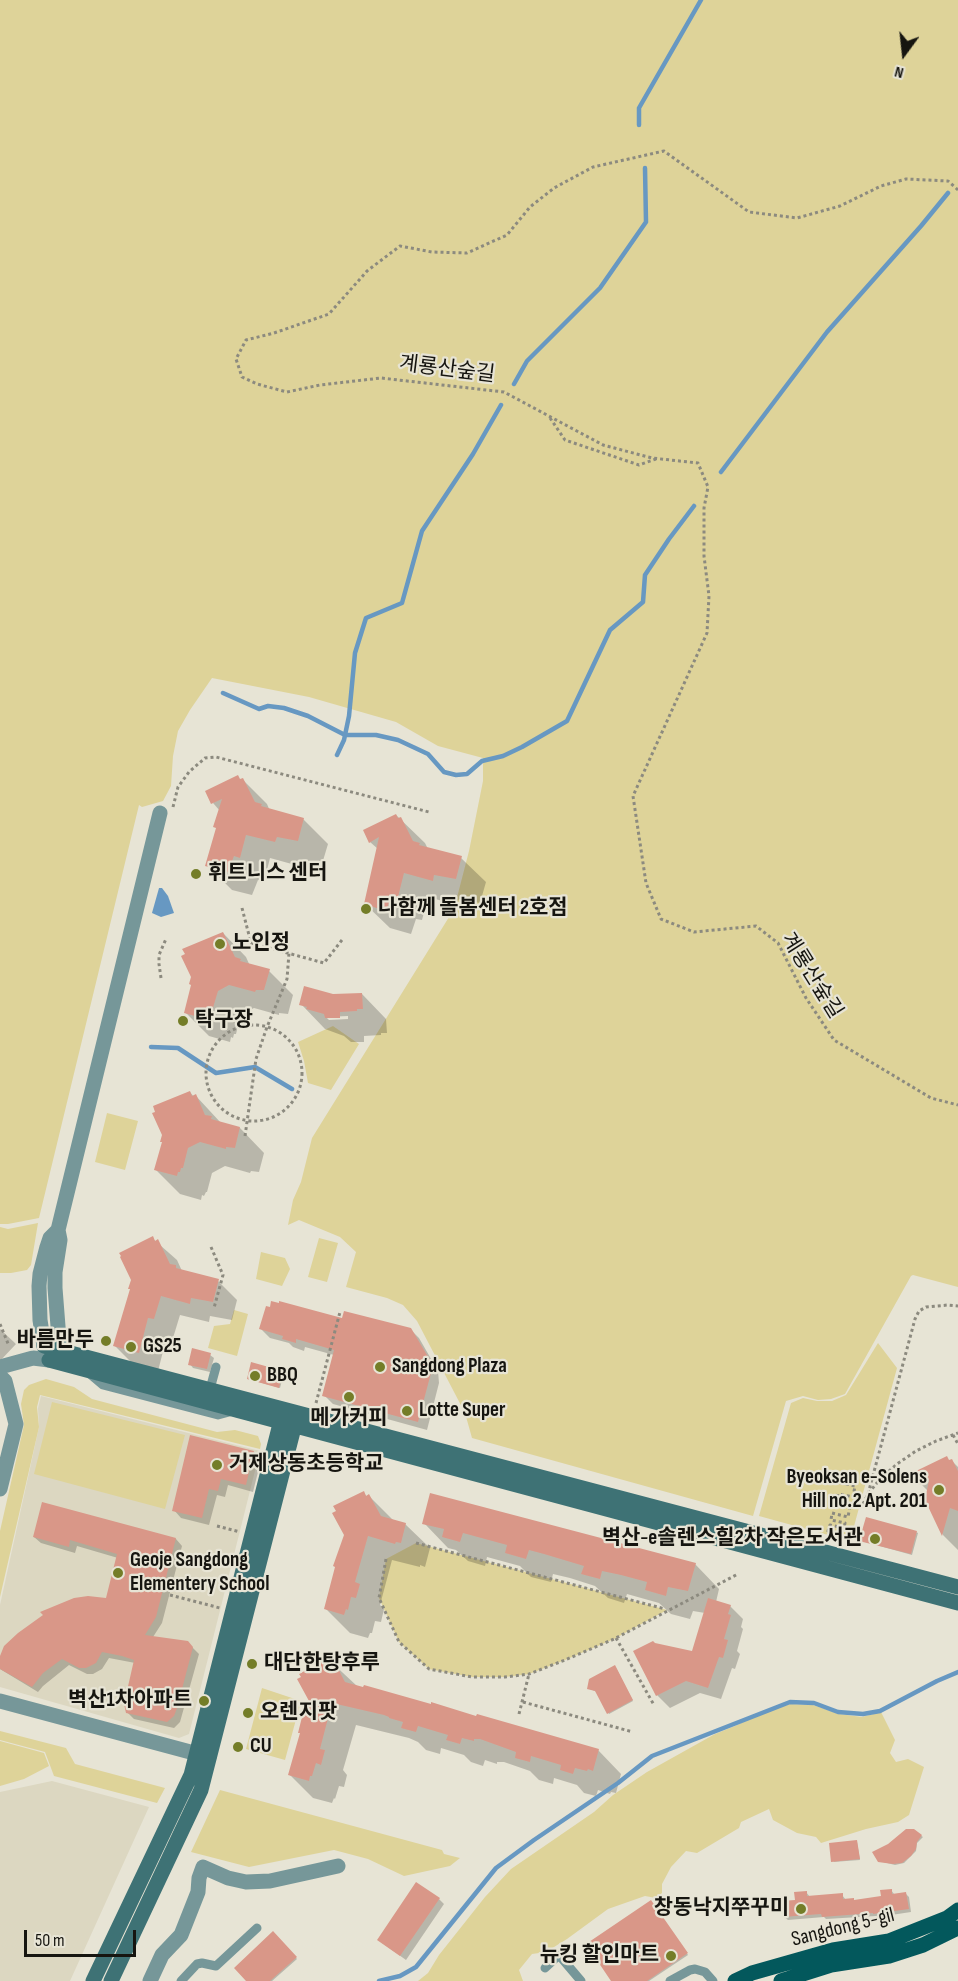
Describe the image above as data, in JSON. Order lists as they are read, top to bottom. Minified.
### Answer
{"streets":{"main road":["Sangdong 5-gil"],"path":["계룡산숲길"]},"places":["휘트니스 센터","다함께 돌봄센터 2호점","노인정","탁구장","바름만두","GS25","Sangdong Plaza","BBQ","메가커피","Lotte Super","거제상동초등학교","Byeoksan e-Solens Hill no.2 Apt. 201","벽산-e솔렌스힐2차 작은도서관","Geoje Sangdong Elementery School","대단한탕후루","벽산1차아파트","오렌지팟","CU","창동낙지쭈꾸미","뉴킹 할인마트"],"scale_bar":"50 m","north":"bottom"}
